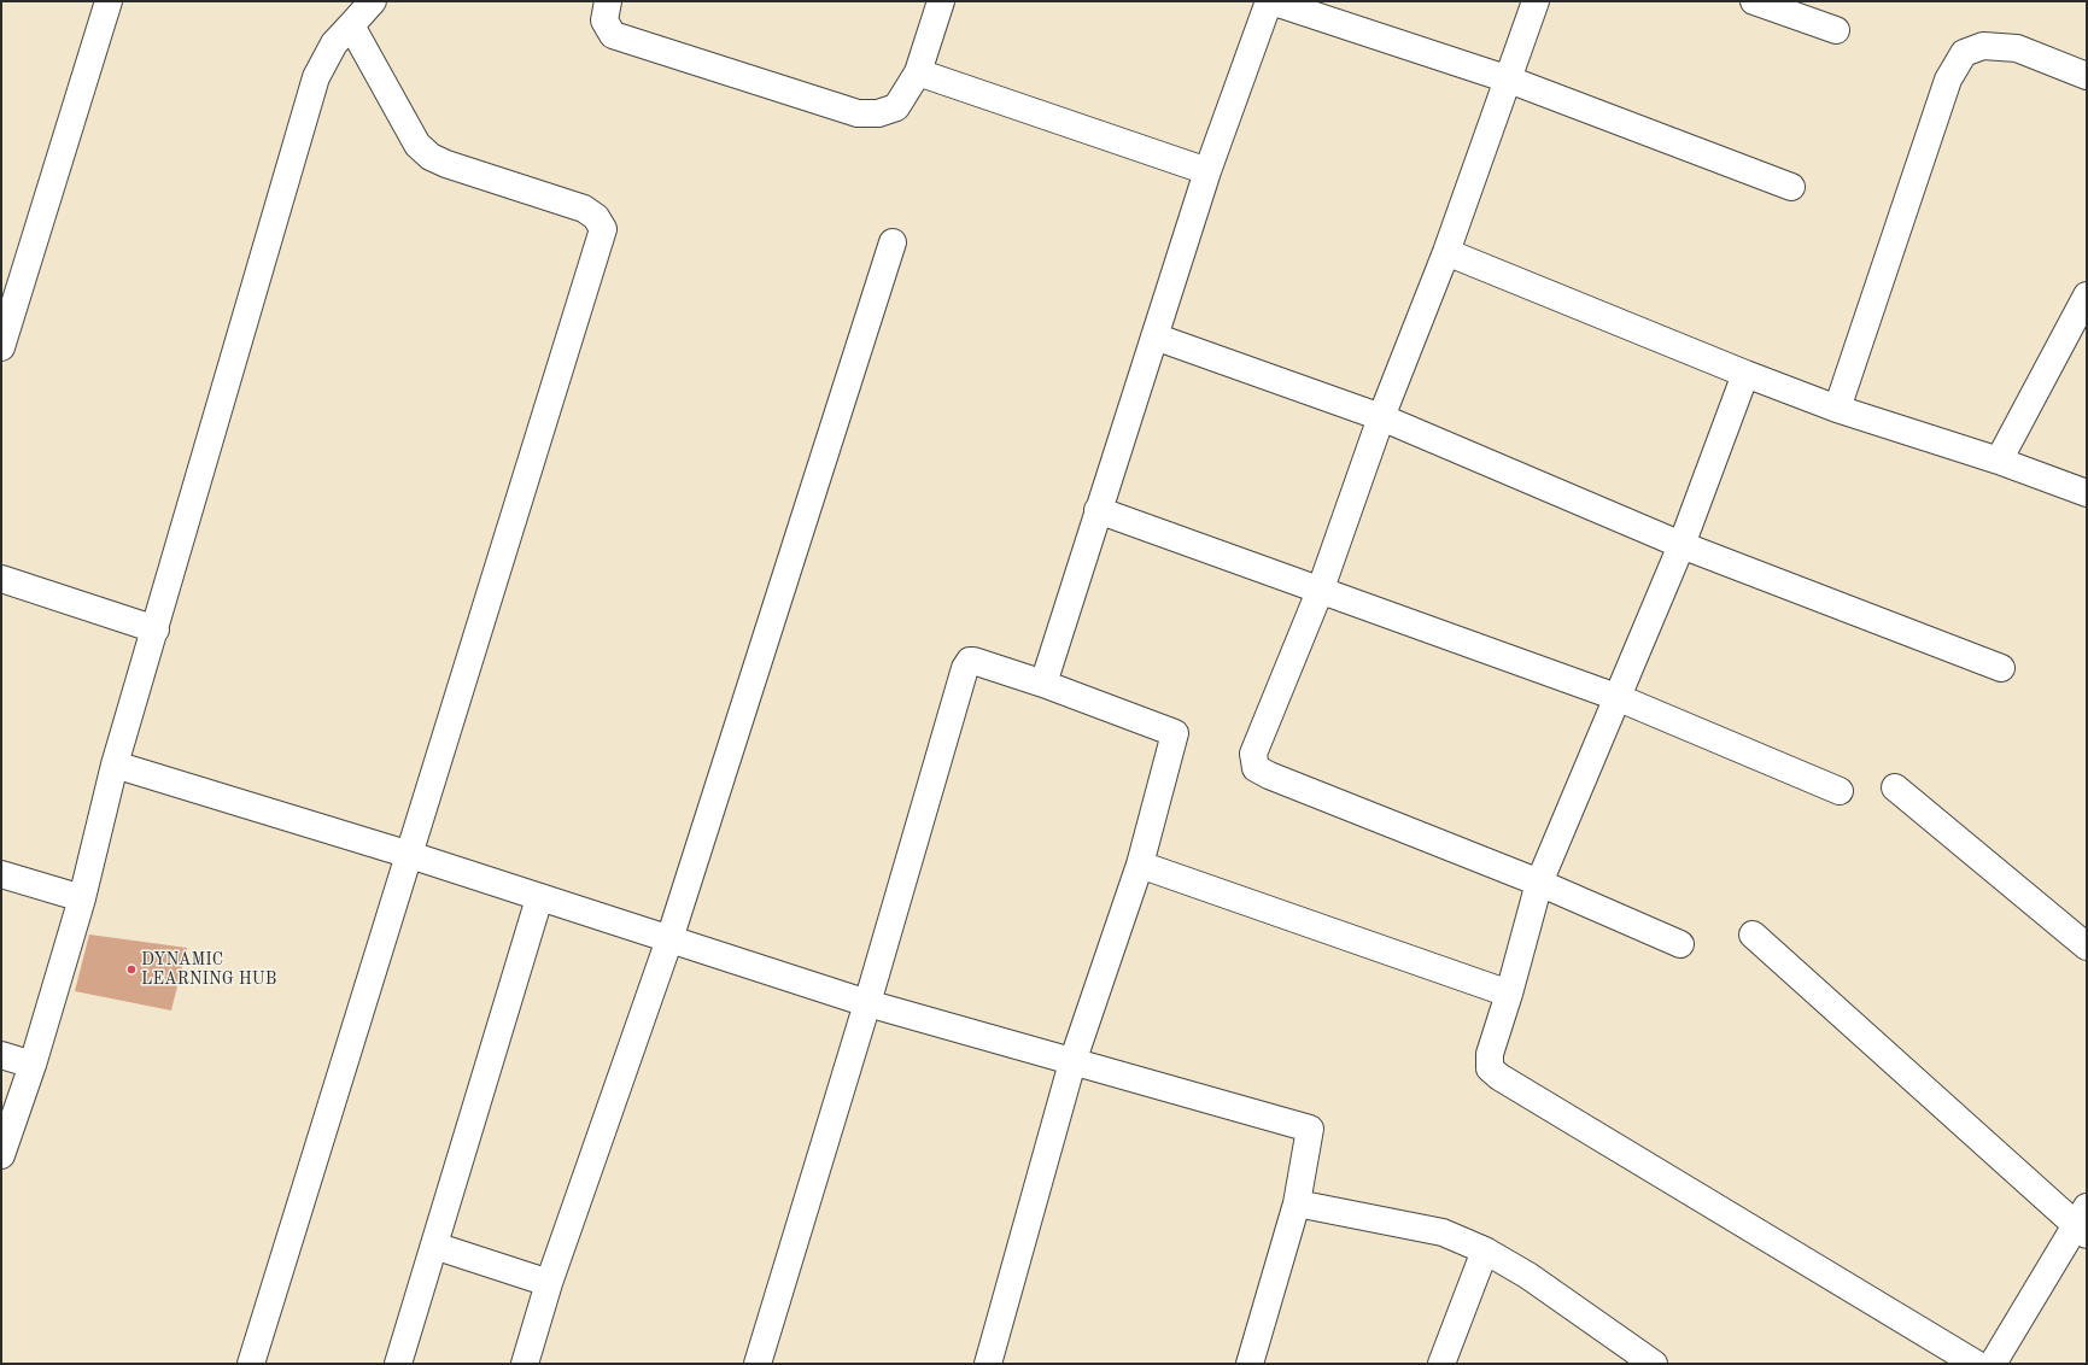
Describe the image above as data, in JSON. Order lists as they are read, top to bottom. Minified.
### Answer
{"places":["DYNAMIC LEARNING HUB"]}
